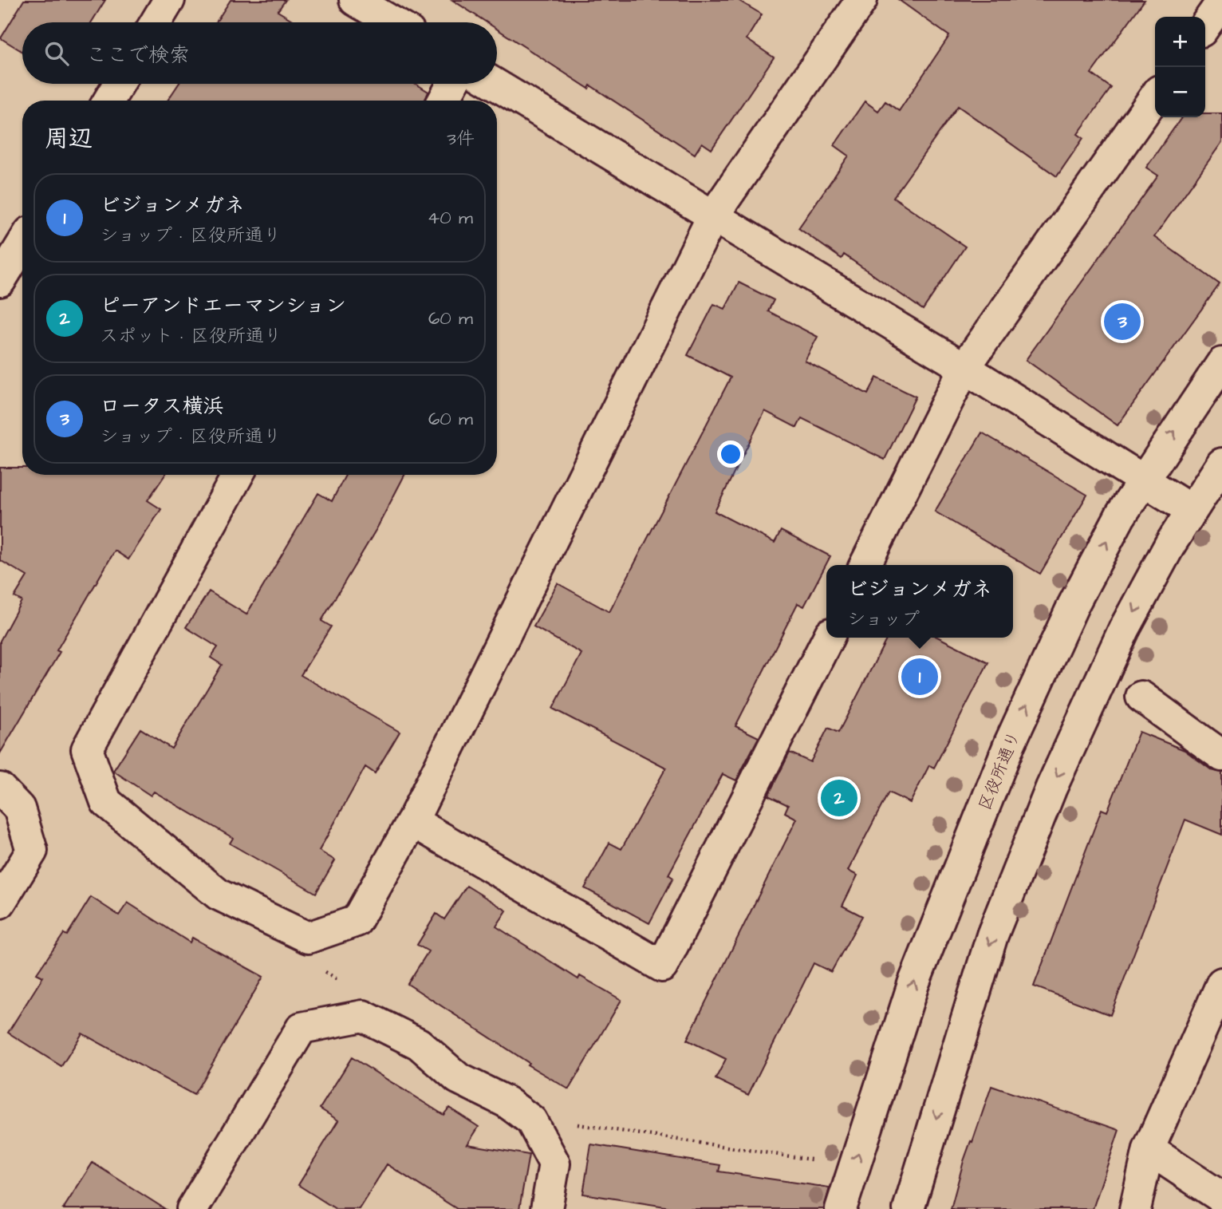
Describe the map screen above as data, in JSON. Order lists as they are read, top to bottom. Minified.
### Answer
{"streets":{"street":["区役所通り"]},"page":{"map_buttons":["+","−"],"search":"ここで検索","heading":["周辺","3件"],"list":[{"mark":"1","name":"ビジョンメガネ","note":"ショップ · 区役所通り","value":"40 m"},{"mark":"2","name":"ピーアンドエーマンション","note":"スポット · 区役所通り","value":"60 m"},{"mark":"3","name":"ロータス横浜","note":"ショップ · 区役所通り","value":"60 m"}],"pins":["3","1","2"],"popup":["ビジョンメガネ","ショップ"]}}
